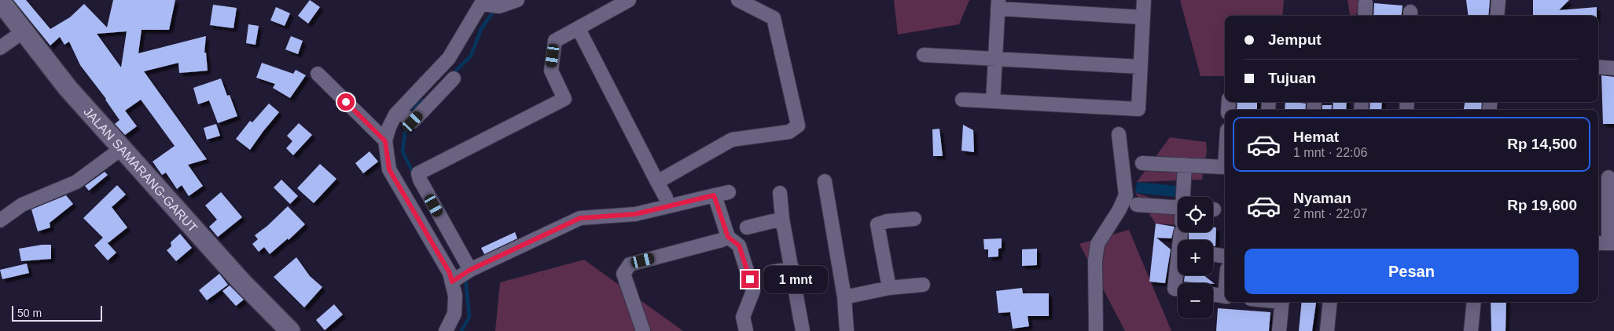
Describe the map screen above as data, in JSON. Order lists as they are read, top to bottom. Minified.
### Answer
{"streets":{"main road":["JALAN SAMARANG-GARUT"]},"scale_bar":"50 m","page":{"banner":["Jemput","Tujuan"],"list":[{"name":"Hemat","note":"1 mnt · 22:06","value":"Rp 14,500"},{"name":"Nyaman","note":"2 mnt · 22:07","value":"Rp 19,600"}],"map_buttons":["+","−"],"buttons":"Pesan","bubble":"1 mnt","scale":"50 m"}}
